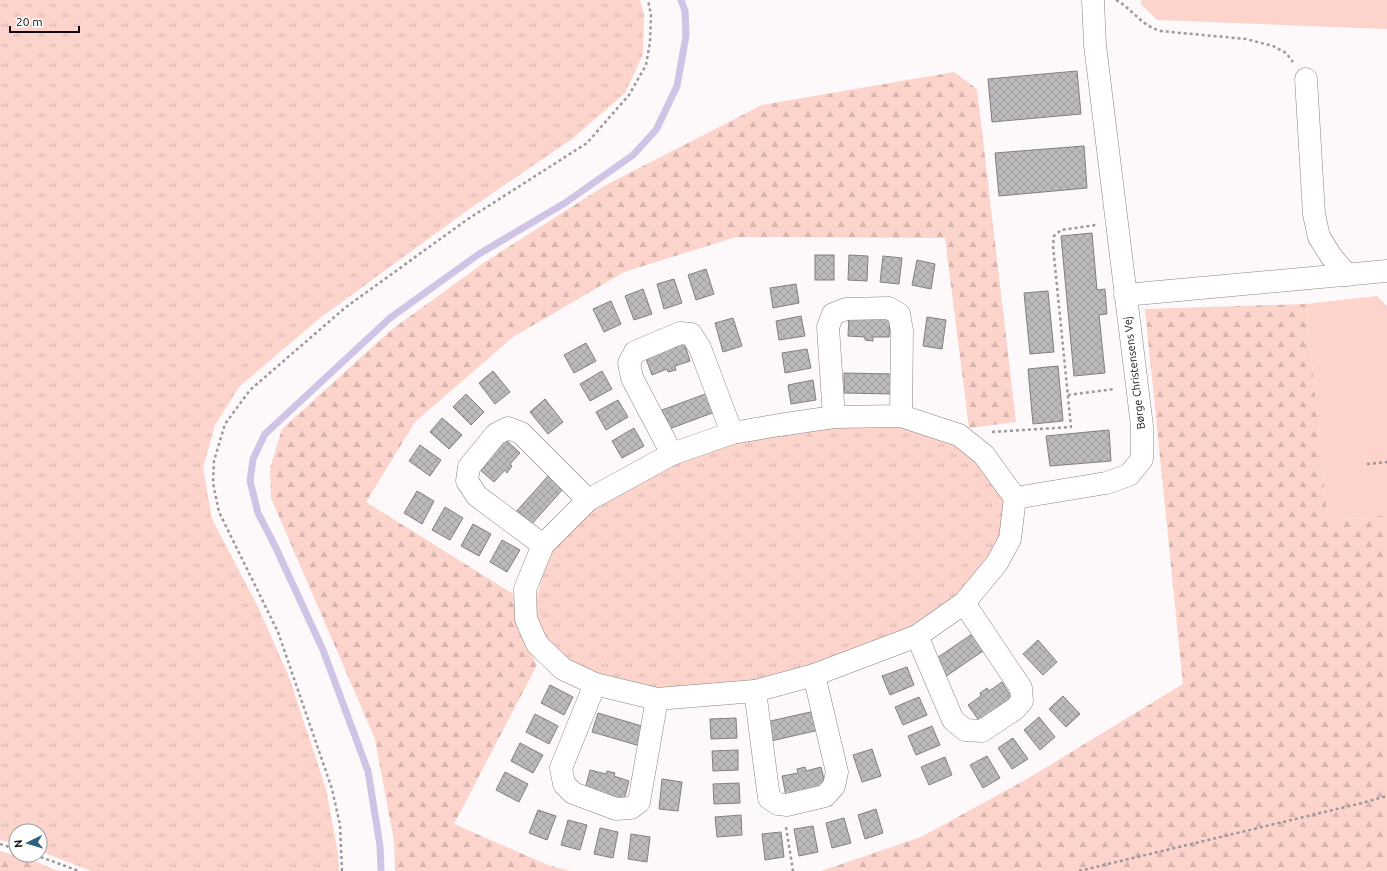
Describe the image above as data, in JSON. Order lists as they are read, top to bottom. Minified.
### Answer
{"streets":{"street":["Børge Christensens Vej"]},"scale_bar":"20 m","north":"left"}
